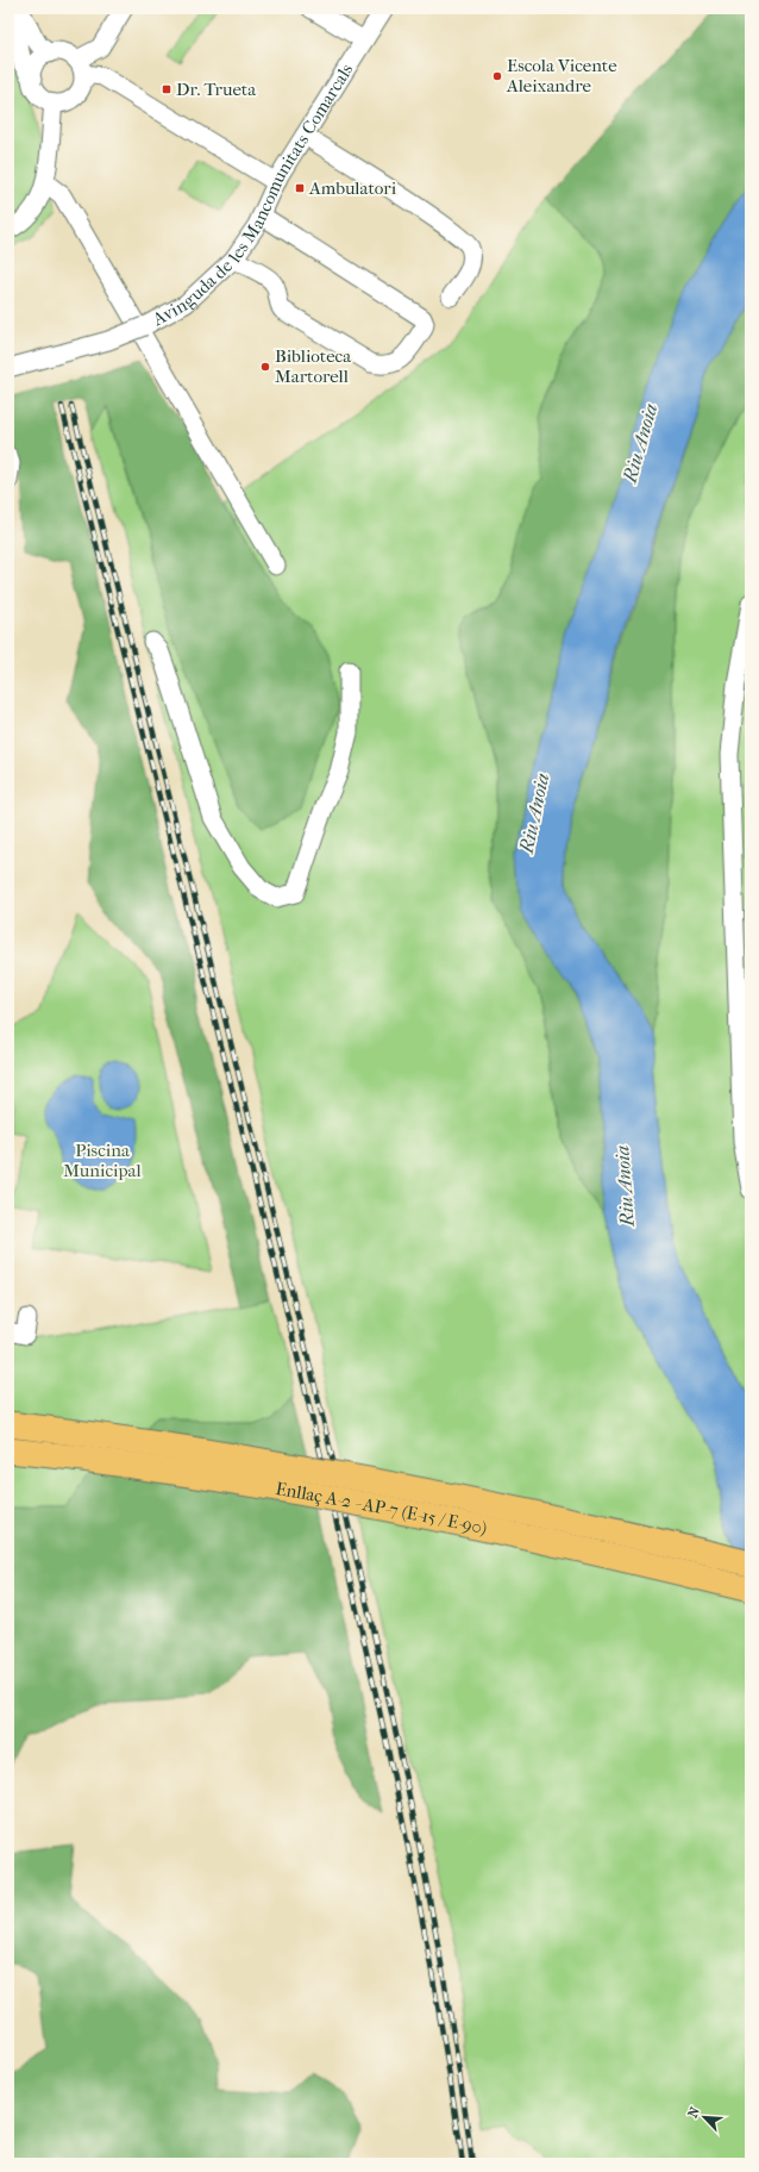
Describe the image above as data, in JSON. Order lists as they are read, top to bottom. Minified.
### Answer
{"streets":{"highway":["Enllaç A-2 - AP-7 (E-15 / E-90)"],"street":["Avinguda de les Mancomunitats Comarcals"]},"water":["Riu Anoia"],"parks":["Piscina Municipal"],"places":{"other":["Escola Vicente Aleixandre","Biblioteca Martorell"],"transit":["Dr. Trueta","Ambulatori"]},"north":"top left"}
